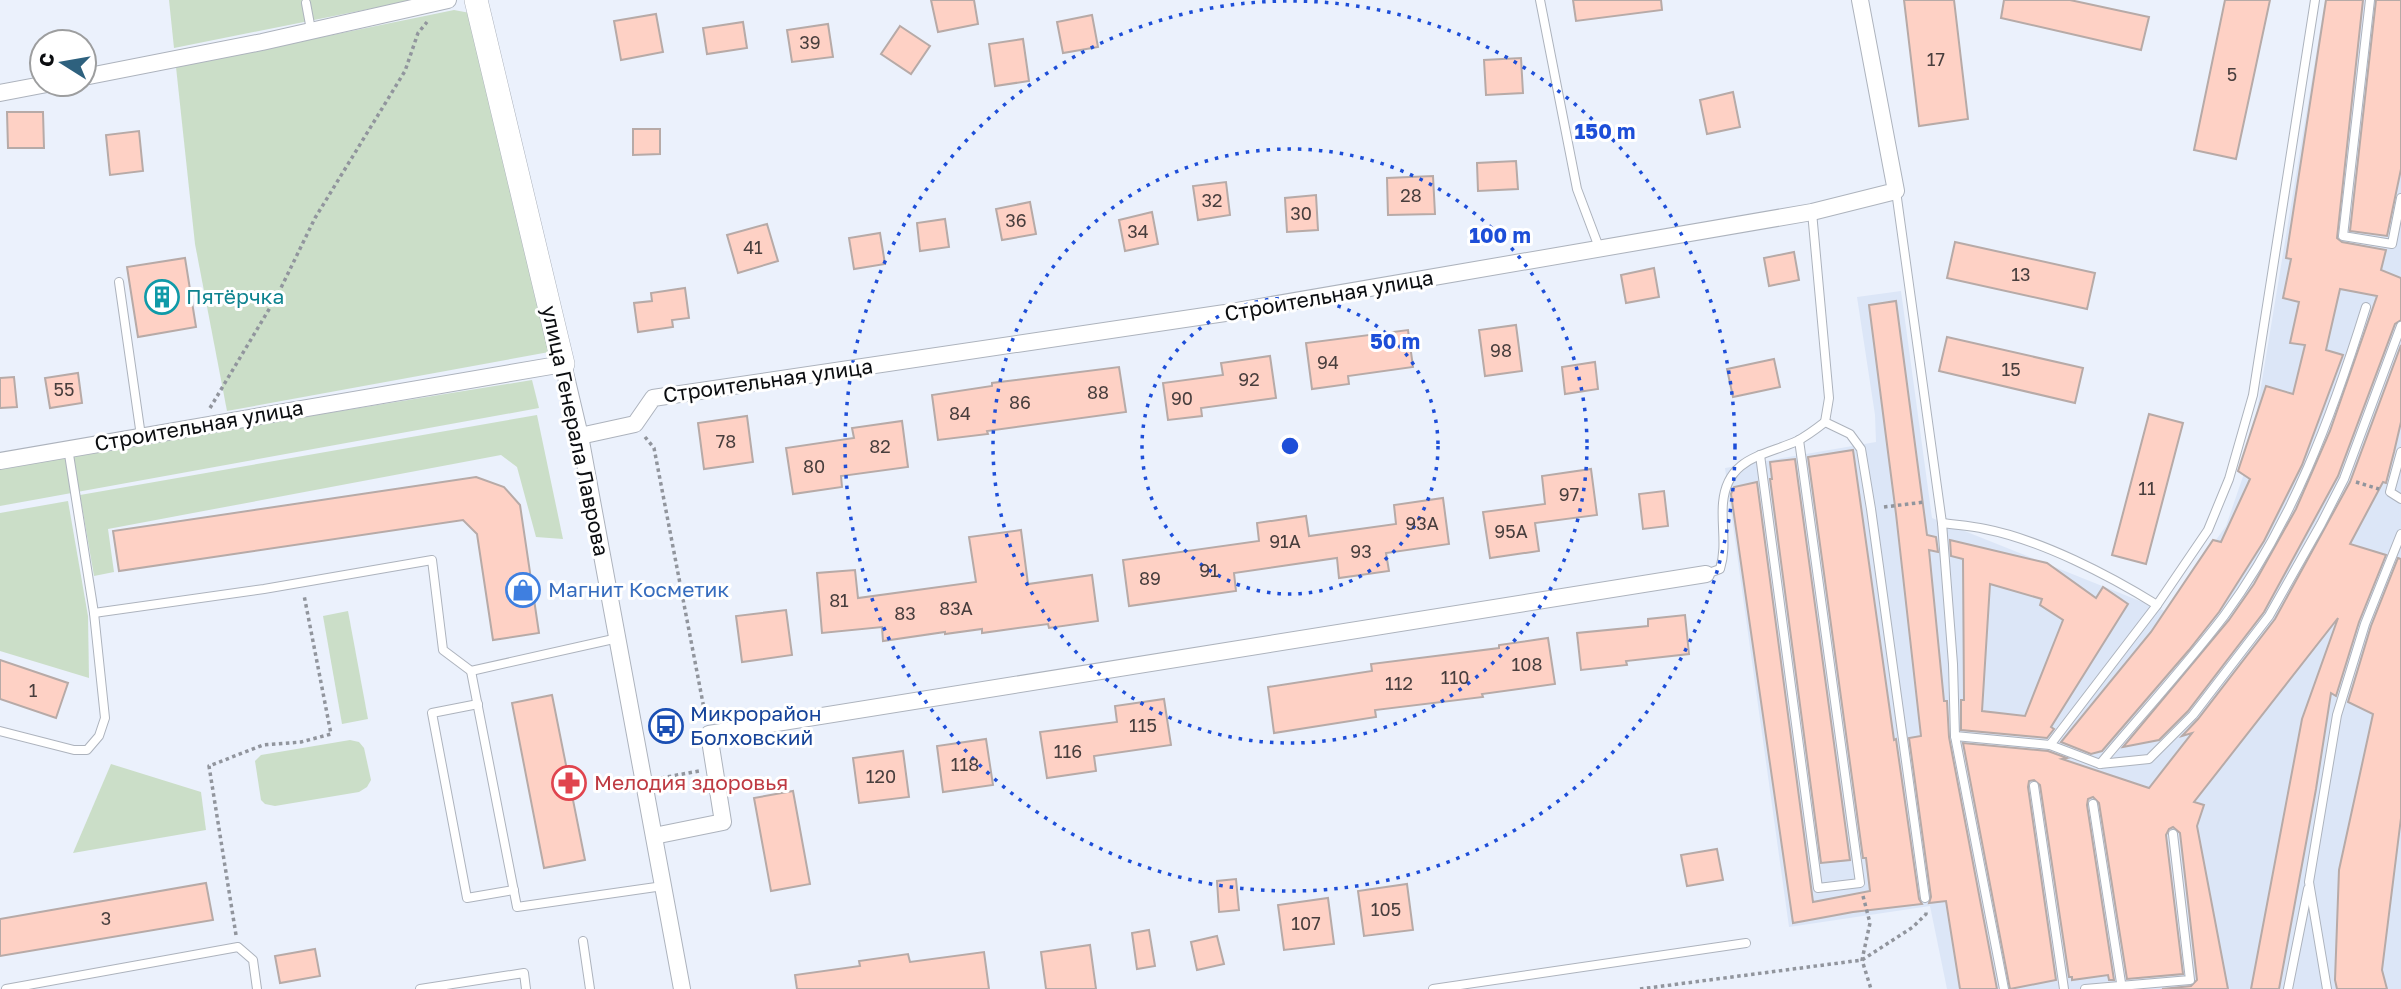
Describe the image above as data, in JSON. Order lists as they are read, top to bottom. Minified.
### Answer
{"streets":{"street":["Строительная улица","улица Генерала Лаврова"]},"crossings":[["Строительная улица","улица Генерала Лаврова"]],"places":{"building":["Пятёрчка"],"shop":["Магнит Косметик"],"bus stop":["Микрорайон Болховский"],"pharmacy":["Мелодия здоровья"]},"house_numbers":["39","17","5","28","32","30","36","34","41","13","98","94","15","92","55","88","90","86","84","78","82","80","11","97","93А","95А","91А","93","91","89","81","83А","83","108","110","112","1","115","116","118","120","105","3","107"],"north":"left","rings":["150 m","100 m","50 m"]}
